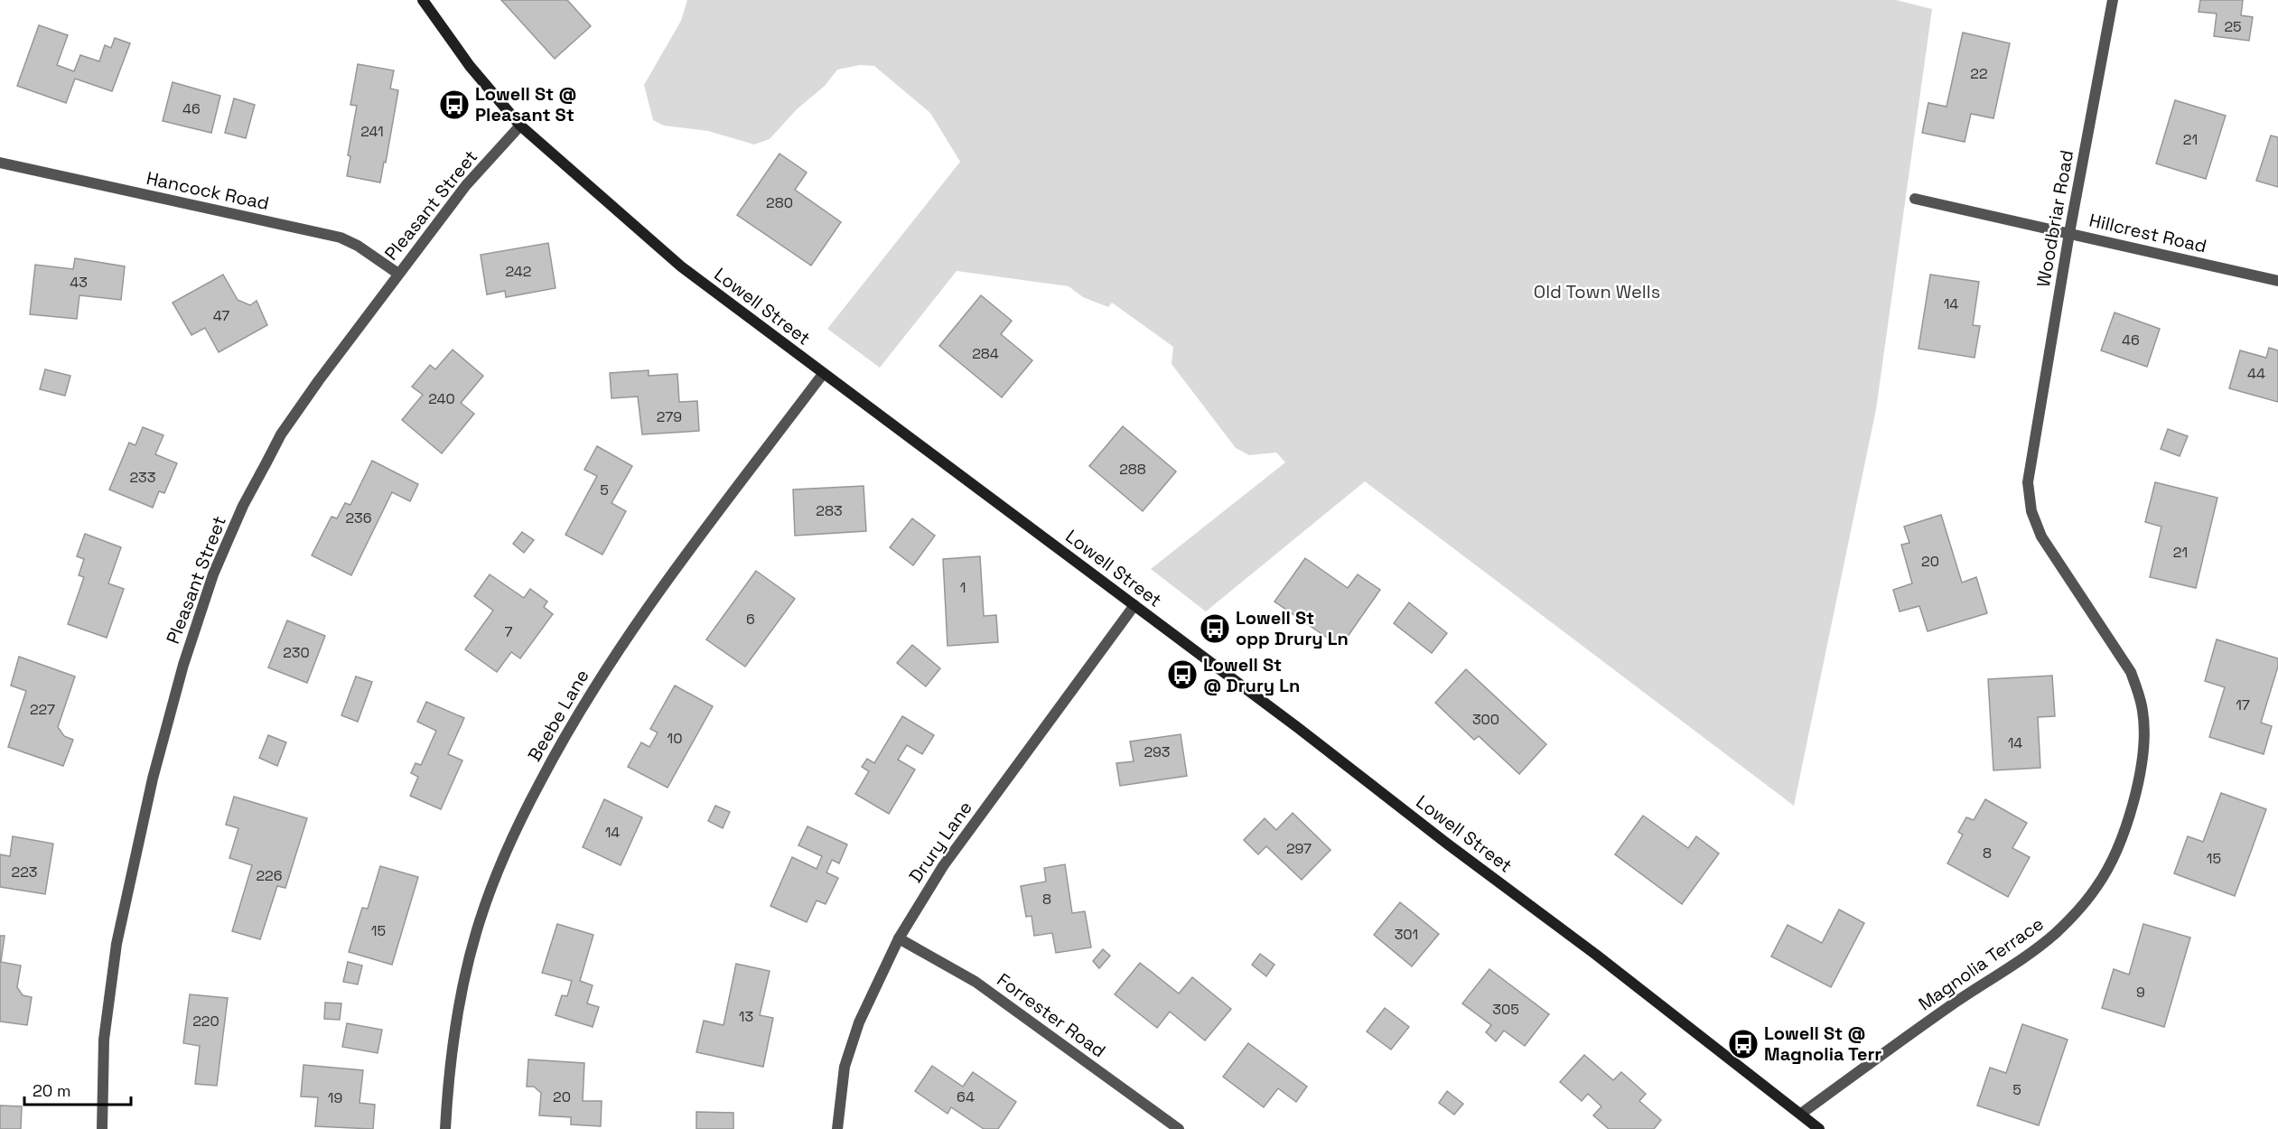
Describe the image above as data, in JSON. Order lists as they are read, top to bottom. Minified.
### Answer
{"streets":{"main road":["Lowell Street"],"street":["Hancock Road","Pleasant Street","Woodbriar Road","Hillcrest Road","Beebe Lane","Drury Lane","Magnolia Terrace","Forrester Road"]},"crossings":[["Hancock Road","Pleasant Street"],["Pleasant Street","Lowell Street"],["Woodbriar Road","Hillcrest Road"],["Woodbriar Road","Magnolia Terrace"],["Lowell Street","Beebe Lane"],["Lowell Street","Drury Lane"],["Lowell Street","Magnolia Terrace"],["Drury Lane","Forrester Road"]],"parks":["Old Town Wells"],"places":{"bus stop":["Lowell St @ Pleasant St","Lowell St opp Drury Ln","Lowell St @ Drury Ln","Lowell St @ Magnolia Terr"]},"house_numbers":["25","22","46","241","21","280","242","43","14","47","46","284","44","240","279","288","233","5","283","236","21","20","1","6","7","230","17","227","300","10","14","293","14","297","8","15","223","226","8","15","301","9","305","13","220","5","20","64","19"],"scale_bar":"20 m"}
